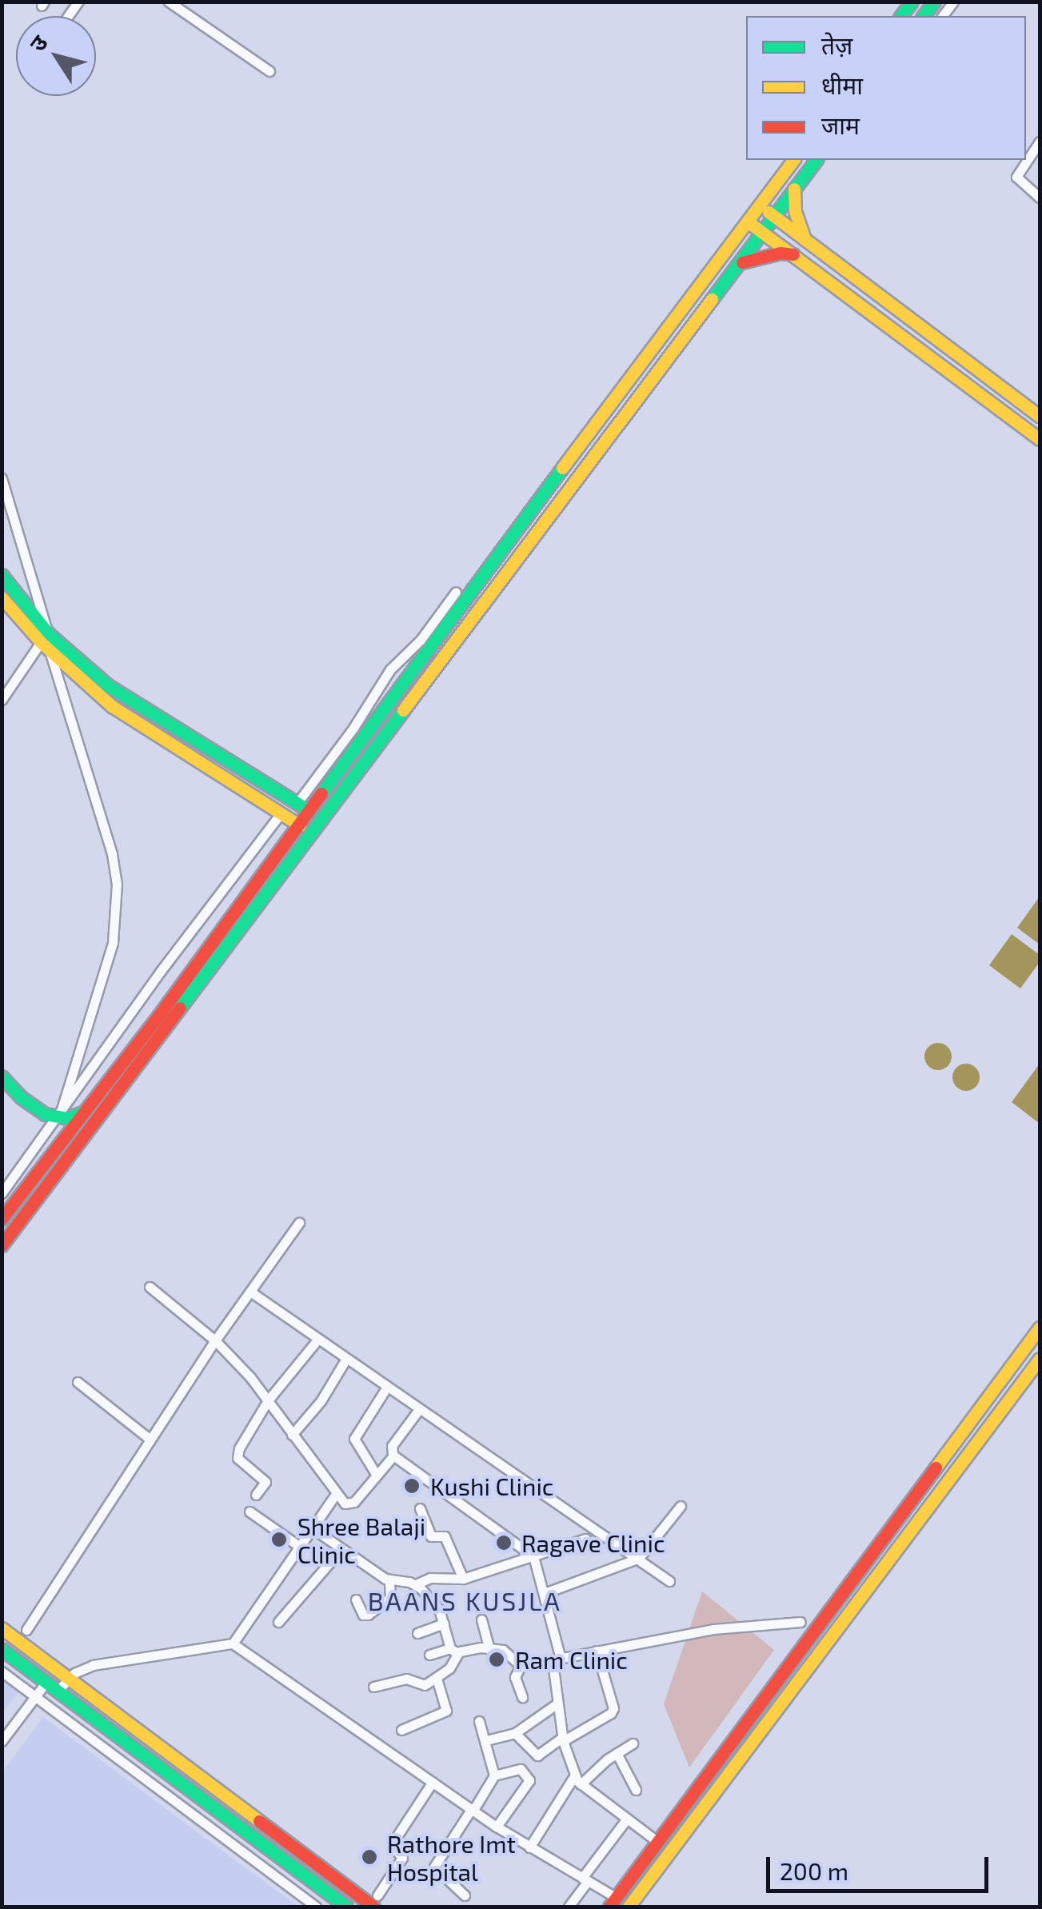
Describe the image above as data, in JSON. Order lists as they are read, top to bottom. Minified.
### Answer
{"districts":["BAANS KUSJLA"],"places":["Kushi Clinic","Shree Balaji Clinic","Ragave Clinic","Ram Clinic","Rathore Imt Hospital"],"legend":["तेज़","धीमा","जाम"],"scale_bar":"200 m","north":"top left"}
